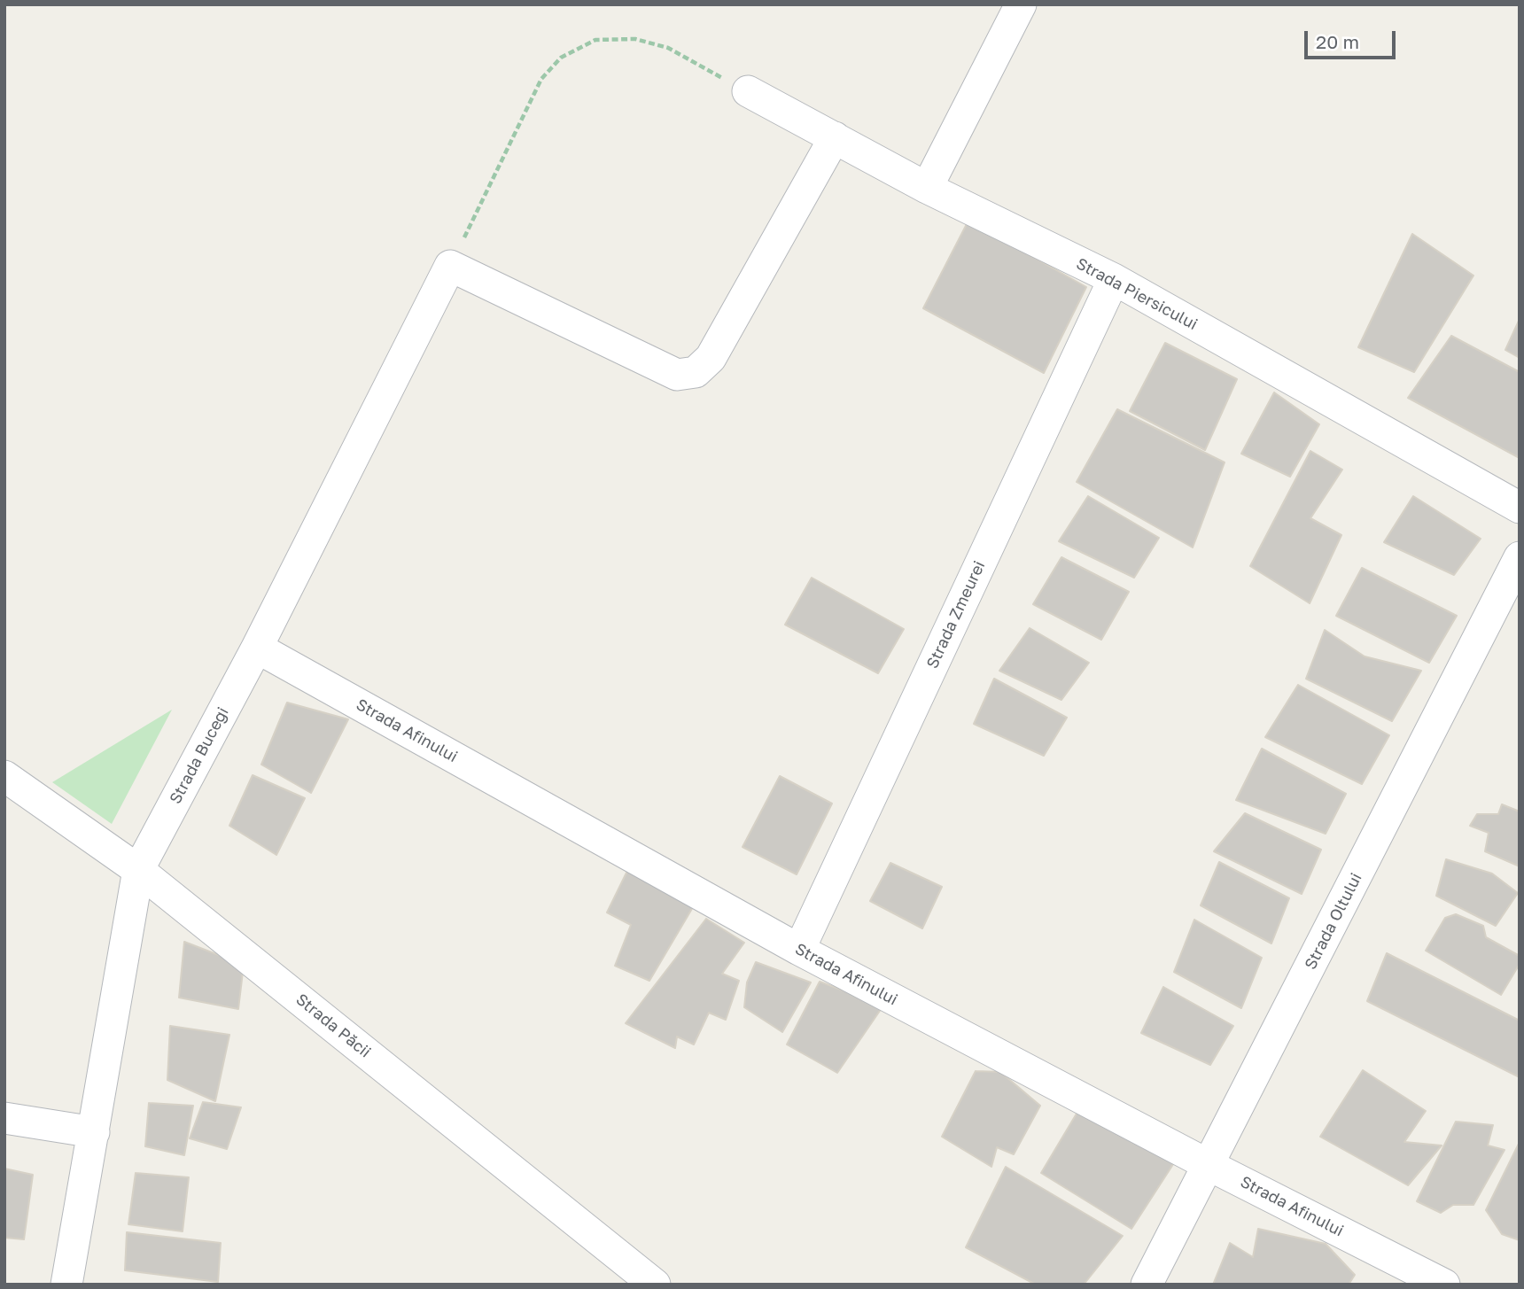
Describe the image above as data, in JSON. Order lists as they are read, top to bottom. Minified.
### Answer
{"streets":{"street":["Strada Piersicului","Strada Zmeurei","Strada Afinului","Strada Bucegi","Strada Oltului","Strada Păcii"]},"crossings":[["Strada Piersicului","Strada Zmeurei"],["Strada Zmeurei","Strada Afinului"],["Strada Afinului","Strada Bucegi"],["Strada Afinului","Strada Oltului"],["Strada Bucegi","Strada Păcii"]],"scale_bar":"20 m"}
